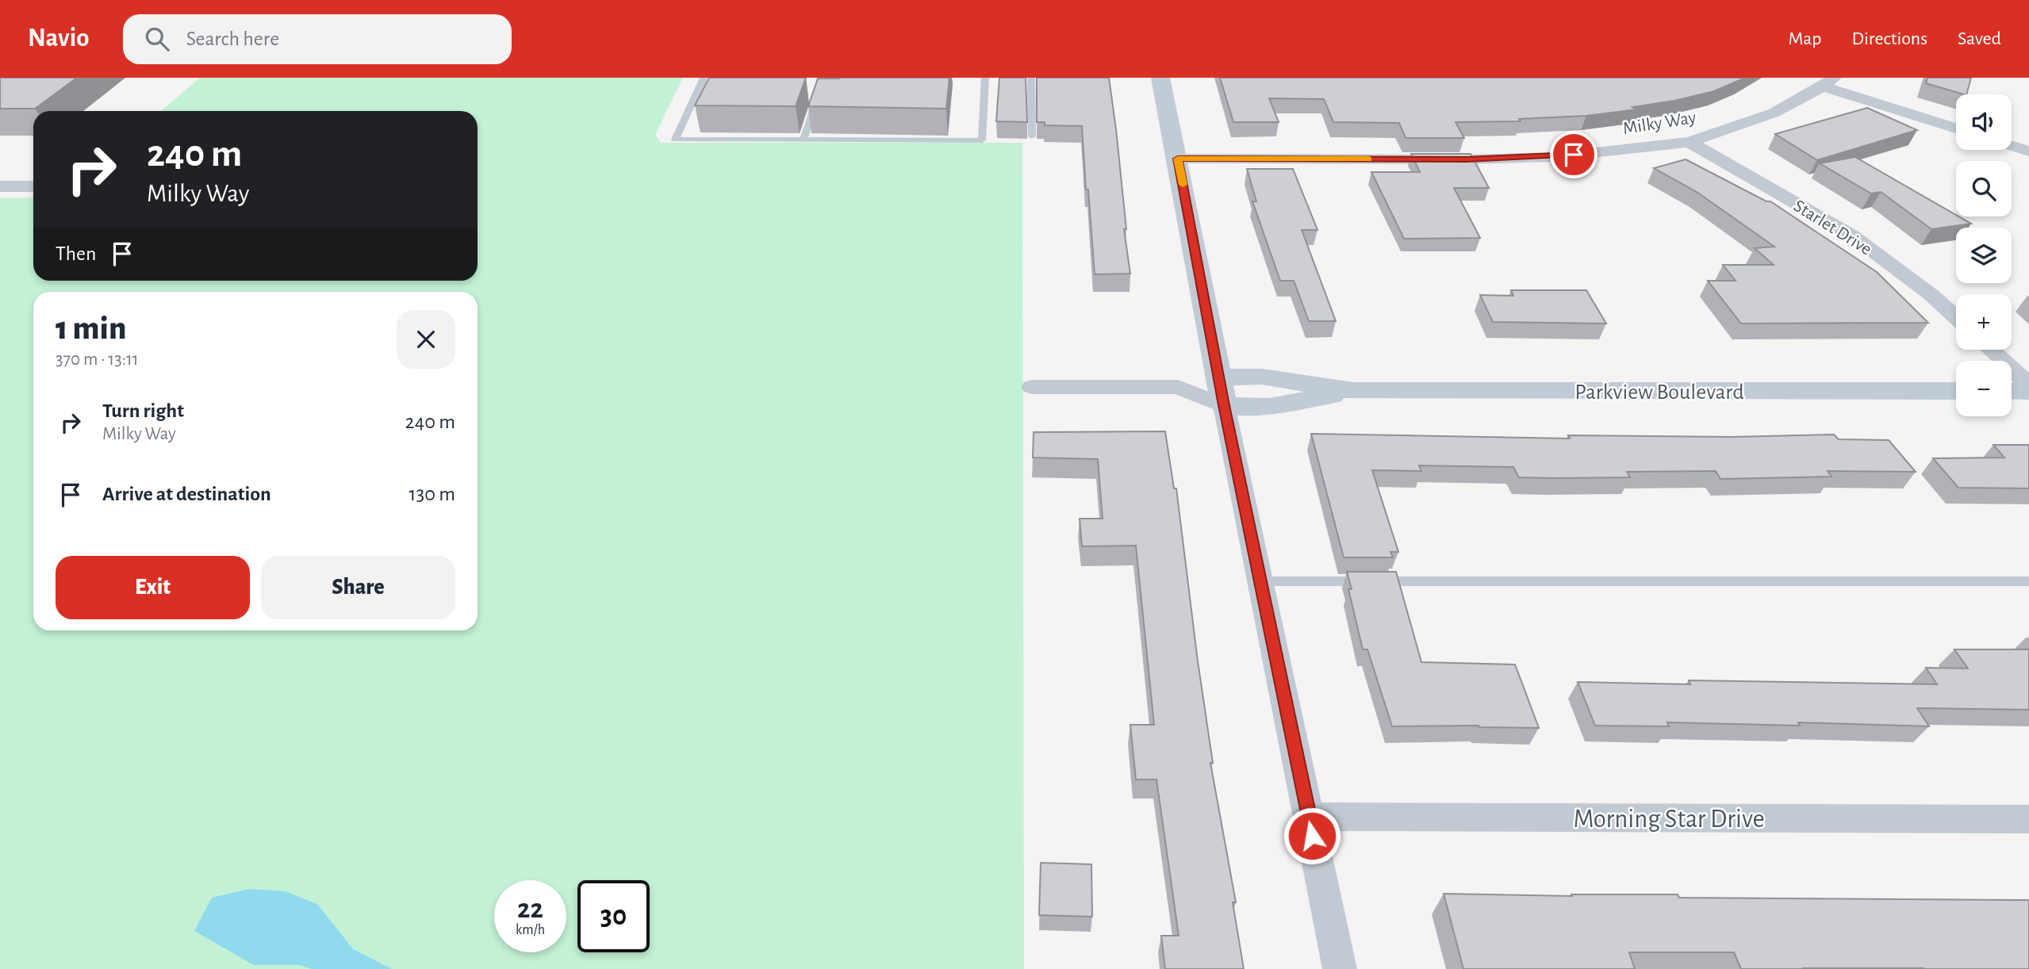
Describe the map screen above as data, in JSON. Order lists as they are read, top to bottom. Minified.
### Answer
{"streets":{"street":["Milky Way","Starlet Drive","Parkview Boulevard","Morning Star Drive"]},"crossings":[["Milky Way","Starlet Drive"]],"page":{"header":"Navio","search":"Search here","nav":["Map","Directions","Saved"],"map_buttons":["+","−"],"turn":["240 m","Milky Way"],"then":"Then","heading":["1 min","370 m · 13:11"],"list":[{"name":"Turn right","note":"Milky Way","value":"240 m"},{"name":"Arrive at destination","value":"130 m"}],"buttons":["Exit","Share"],"speed":"22 km/h","limit":"30"}}
